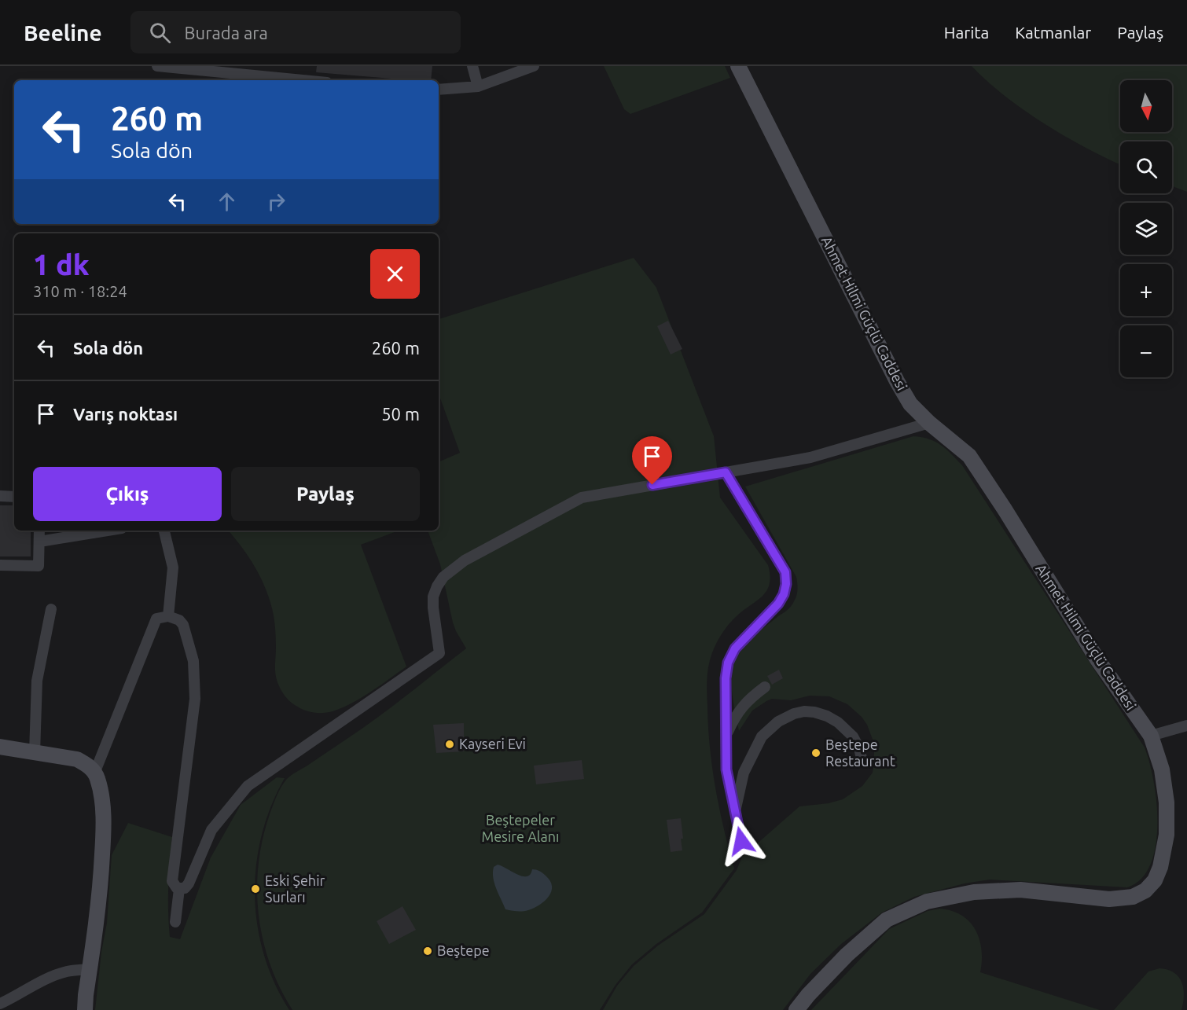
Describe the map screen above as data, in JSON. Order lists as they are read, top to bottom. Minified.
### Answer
{"streets":{"street":["Ahmet Hilmi Güçlü Caddesi"]},"parks":["Beştepeler Mesire Alanı"],"places":["Kayseri Evi","Beştepe Restaurant","Eski Şehir Surları","Beştepe"],"north":"bottom","page":{"header":"Beeline","search":"Burada ara","nav":["Harita","Katmanlar","Paylaş"],"map_buttons":["+","−"],"turn":["260 m","Sola dön"],"heading":["1 dk","310 m · 18:24"],"list":[{"name":"Sola dön","value":"260 m"},{"name":"Varış noktası","value":"50 m"}],"buttons":["Çıkış","Paylaş"]}}
